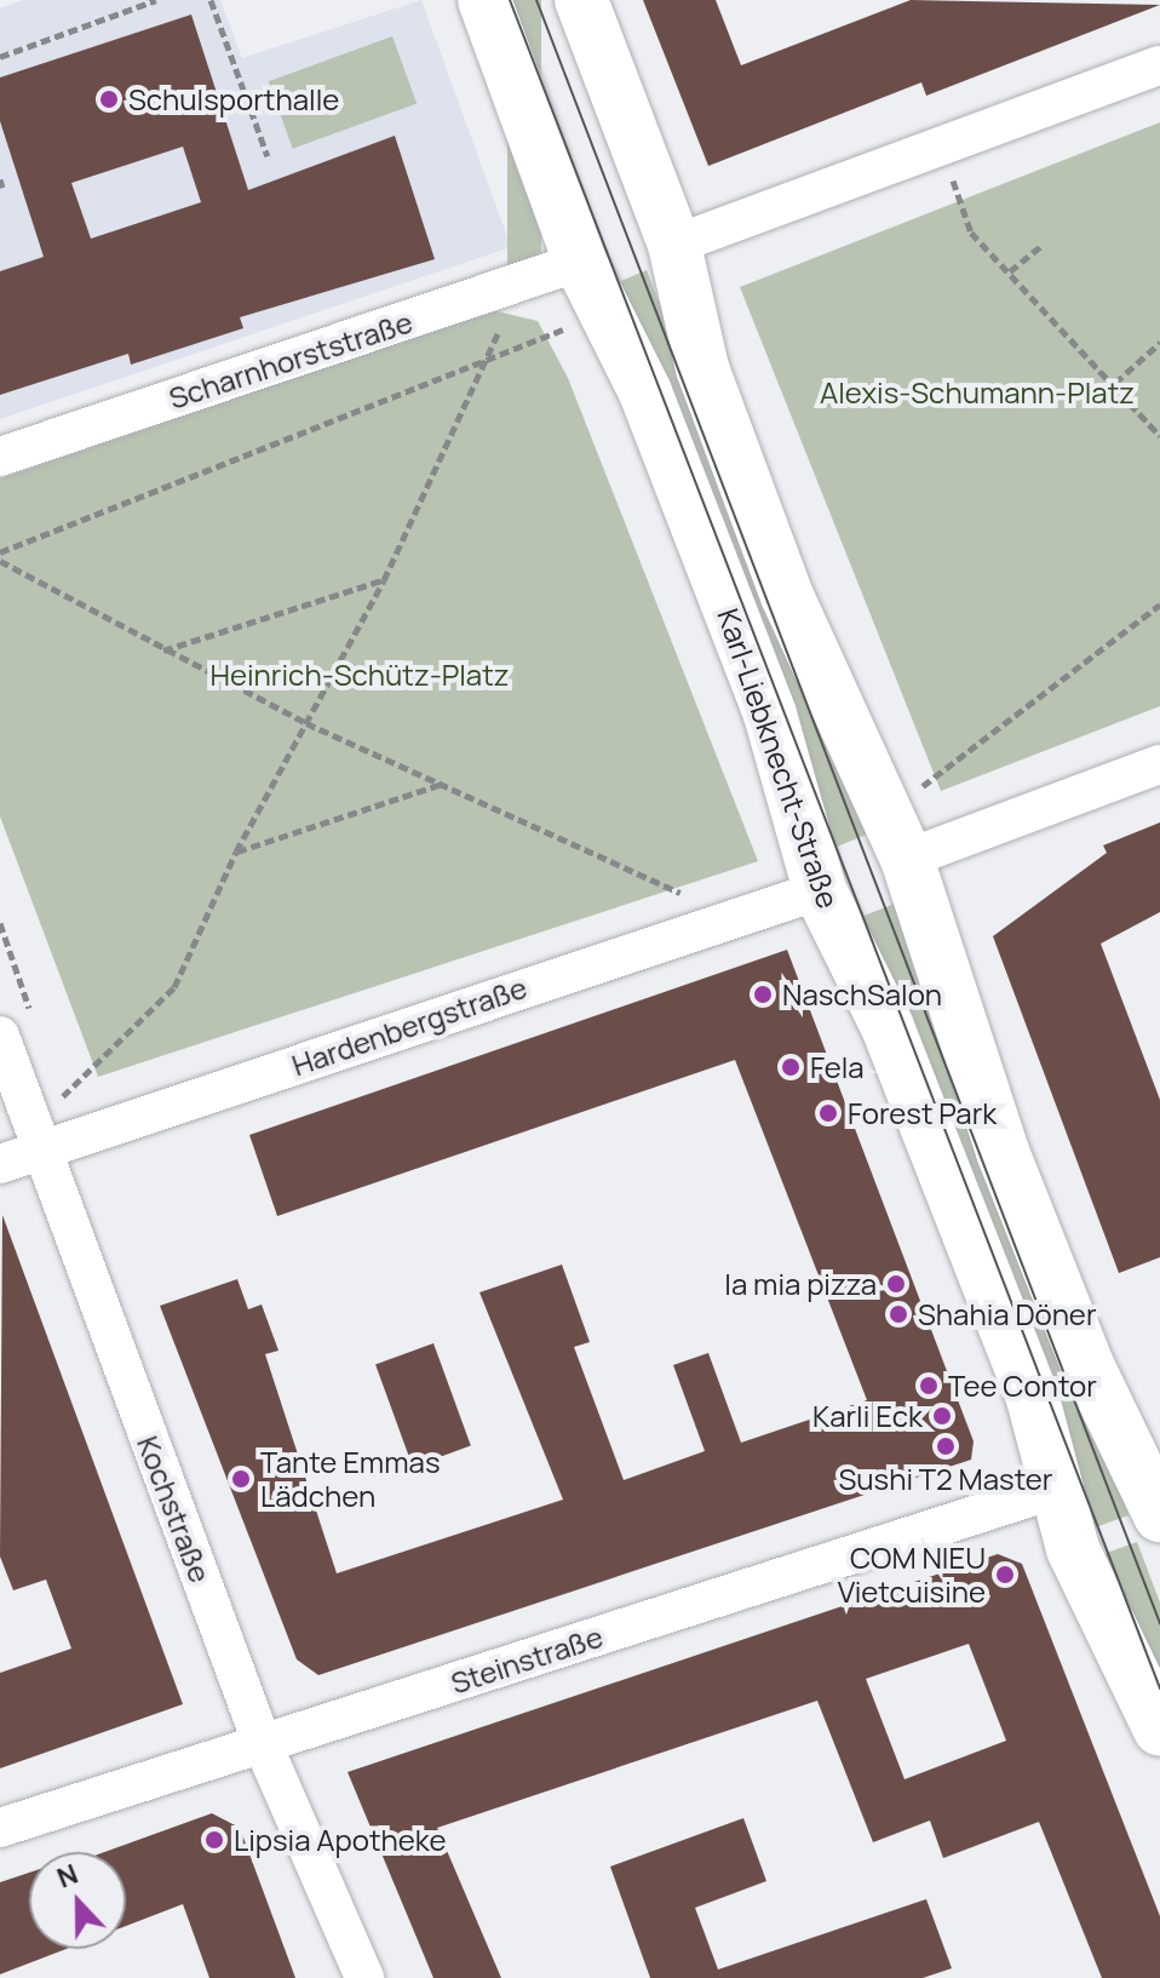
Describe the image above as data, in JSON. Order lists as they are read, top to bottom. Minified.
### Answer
{"streets":{"main road":["Karl-Liebknecht-Straße"],"street":["Scharnhorststraße","Hardenbergstraße","Kochstraße","Steinstraße"]},"crossings":[["Scharnhorststraße","Karl-Liebknecht-Straße"],["Karl-Liebknecht-Straße","Hardenbergstraße"],["Karl-Liebknecht-Straße","Steinstraße"],["Hardenbergstraße","Kochstraße"],["Kochstraße","Steinstraße"]],"parks":["Alexis-Schumann-Platz","Heinrich-Schütz-Platz"],"places":["Schulsporthalle","NaschSalon","Fela","Forest Park","la mia pizza","Shahia Döner","Tee Contor","Karli Eck","Sushi T2 Master","Tante Emmas Lädchen","COM NIEU Vietcuisine","Lipsia Apotheke"],"north":"top"}
